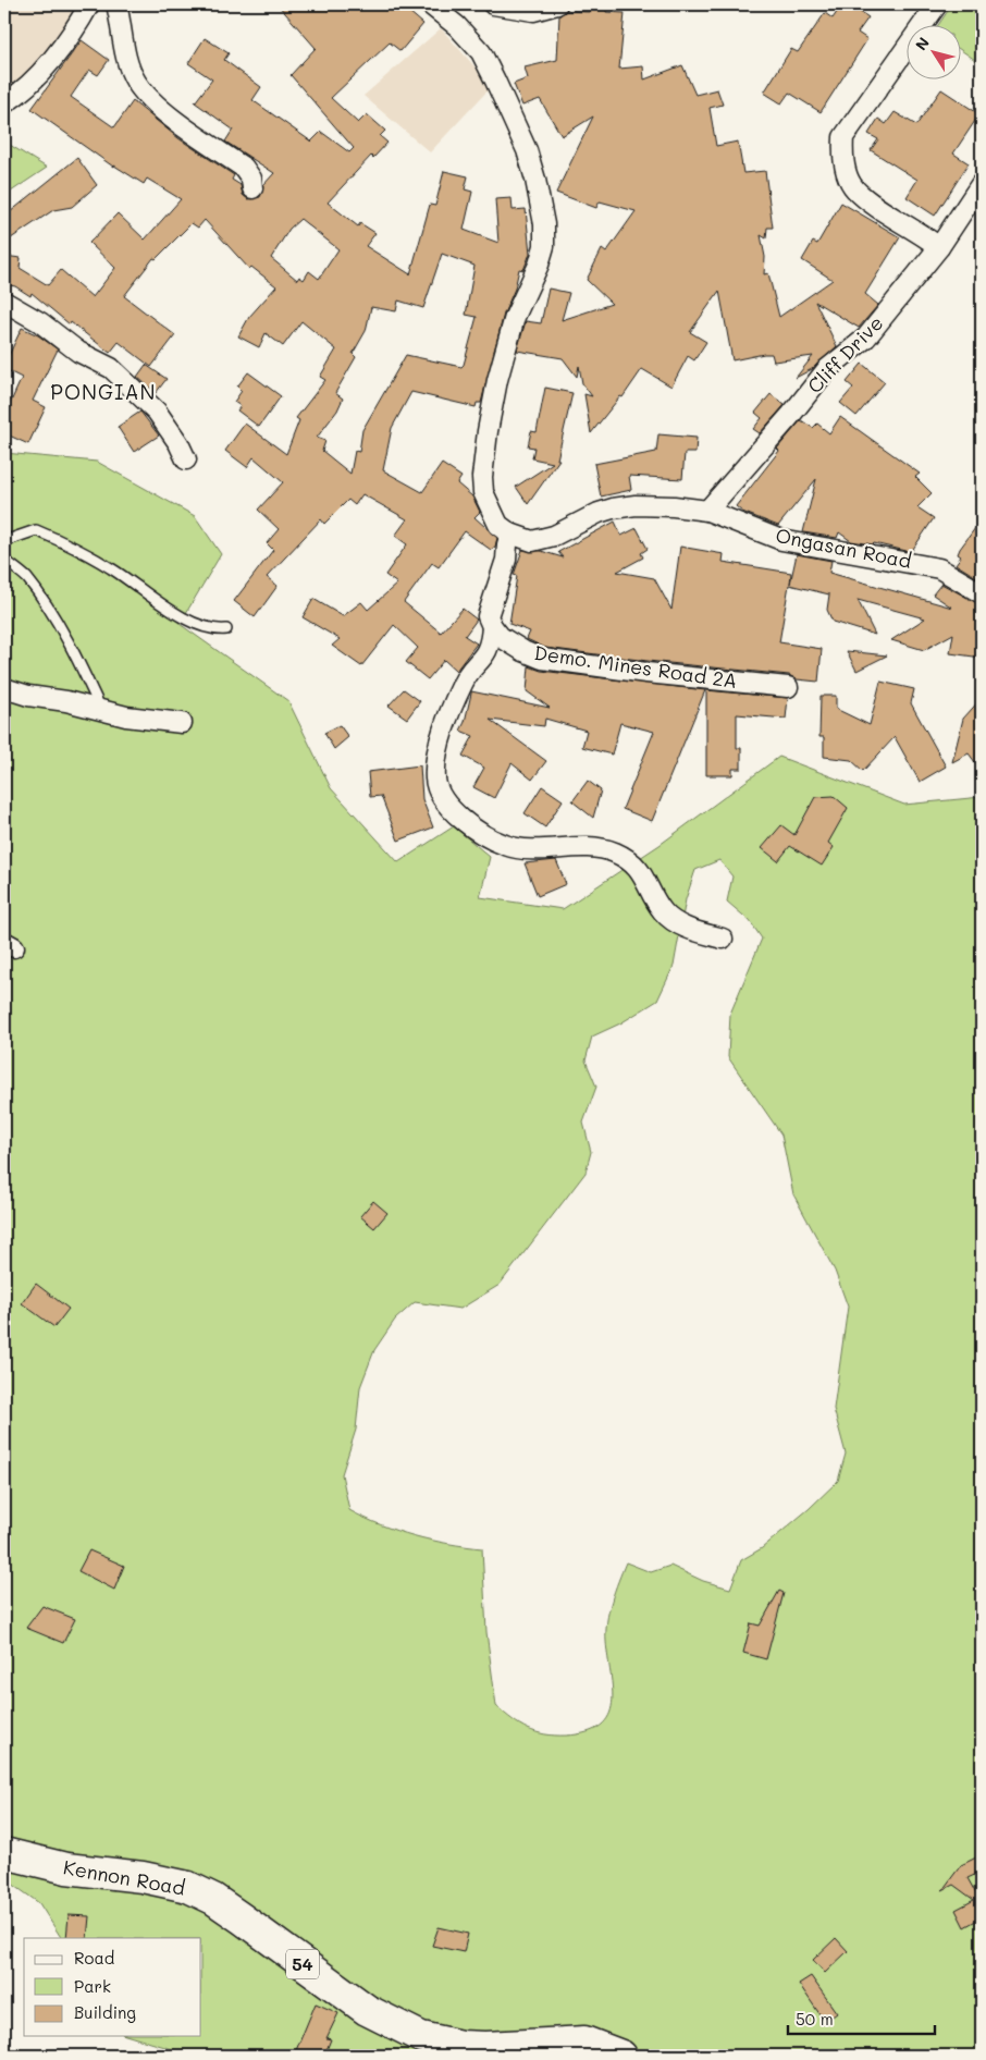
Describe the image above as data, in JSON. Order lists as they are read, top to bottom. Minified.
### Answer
{"streets":{"highway":["Kennon Road","54"],"street":["Cliff Drive","Ongasan Road","Demo. Mines Road 2A"]},"crossings":[["Cliff Drive","Ongasan Road"]],"districts":["PONGIAN"],"legend":["Road","Park","Building"],"scale_bar":"50 m","north":"top left"}
